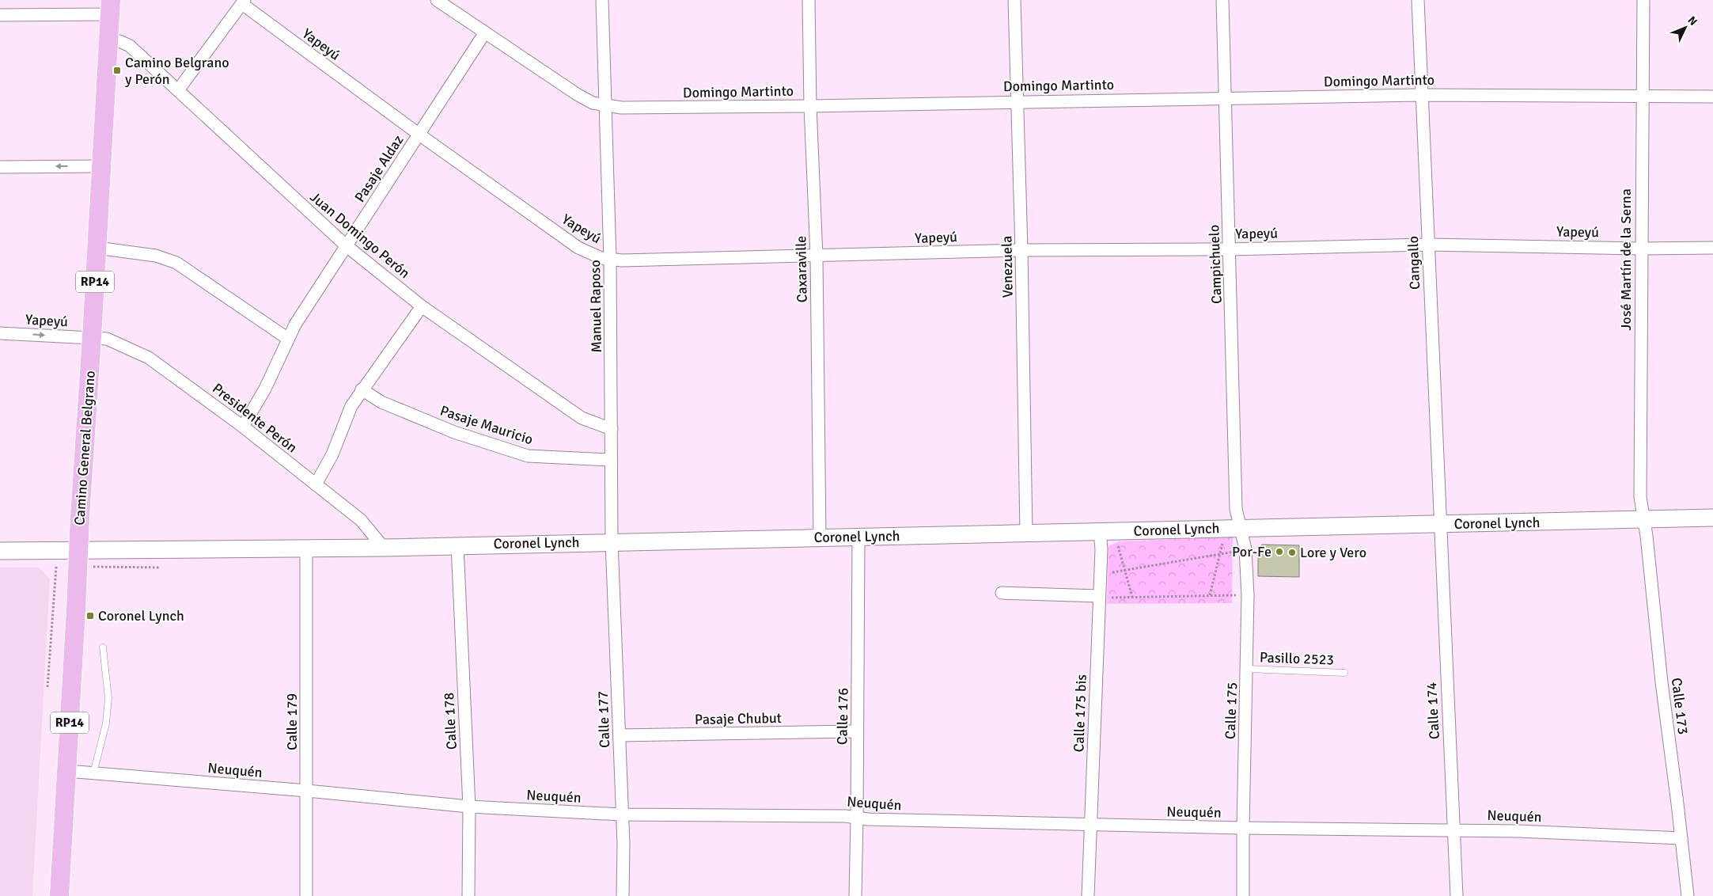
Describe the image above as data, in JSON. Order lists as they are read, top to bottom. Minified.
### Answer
{"streets":{"main road":["RP14","Camino General Belgrano","Coronel Lynch"],"street":["Yapeyú","Domingo Martinto","Pasaje Aldaz","Juan Domingo Perón","José Martín de la Serna","Cangallo","Campichuelo","Venezuela","Caxaraville","Manuel Raposo","Presidente Perón","Pasaje Mauricio","Calle 173","Calle 175","Calle 174","Calle 175 bis","Calle 176","Pasaje Chubut","Calle 177","Calle 178","Calle 179","Neuquén"],"lane":["Pasillo 2523"]},"crossings":[["Yapeyú","Pasaje Aldaz"],["Yapeyú","José Martín de la Serna"],["Yapeyú","Cangallo"],["Yapeyú","Campichuelo"],["Yapeyú","Venezuela"],["Yapeyú","Caxaraville"],["Yapeyú","Manuel Raposo"],["Yapeyú","Presidente Perón"],["Yapeyú","Camino General Belgrano"],["Domingo Martinto","Pasaje Aldaz"],["Domingo Martinto","José Martín de la Serna"],["Domingo Martinto","Cangallo"],["Domingo Martinto","Campichuelo"],["Domingo Martinto","Venezuela"],["Domingo Martinto","Caxaraville"],["Domingo Martinto","Manuel Raposo"],["Pasaje Aldaz","Juan Domingo Perón"],["Pasaje Aldaz","Presidente Perón"],["Juan Domingo Perón","Manuel Raposo"],["Juan Domingo Perón","Camino General Belgrano"],["José Martín de la Serna","Coronel Lynch"],["José Martín de la Serna","Calle 173"],["Cangallo","Coronel Lynch"],["Cangallo","Calle 174"],["Campichuelo","Coronel Lynch"],["Campichuelo","Calle 175"],["Venezuela","Coronel Lynch"],["Caxaraville","Coronel Lynch"],["Manuel Raposo","Pasaje Mauricio"],["Manuel Raposo","Coronel Lynch"],["Manuel Raposo","Calle 177"],["Presidente Perón","Camino General Belgrano"],["Presidente Perón","Coronel Lynch"],["Camino General Belgrano","Coronel Lynch"],["Camino General Belgrano","Neuquén"],["Coronel Lynch","Calle 173"],["Coronel Lynch","Calle 175"],["Coronel Lynch","Calle 174"],["Coronel Lynch","Calle 175 bis"],["Coronel Lynch","Calle 176"],["Coronel Lynch","Calle 177"],["Coronel Lynch","Calle 178"],["Coronel Lynch","Calle 179"],["Pasillo 2523","Calle 175"],["Calle 173","Neuquén"],["Calle 175","Neuquén"],["Calle 174","Neuquén"],["Calle 175 bis","Neuquén"],["Calle 176","Pasaje Chubut"],["Calle 176","Neuquén"],["Pasaje Chubut","Calle 177"],["Calle 177","Neuquén"],["Calle 178","Neuquén"],["Calle 179","Neuquén"]],"places":{"transit":["Camino Belgrano y Perón","Coronel Lynch"],"other":["Por-Fe","Lore y Vero"]},"north":"top right"}
